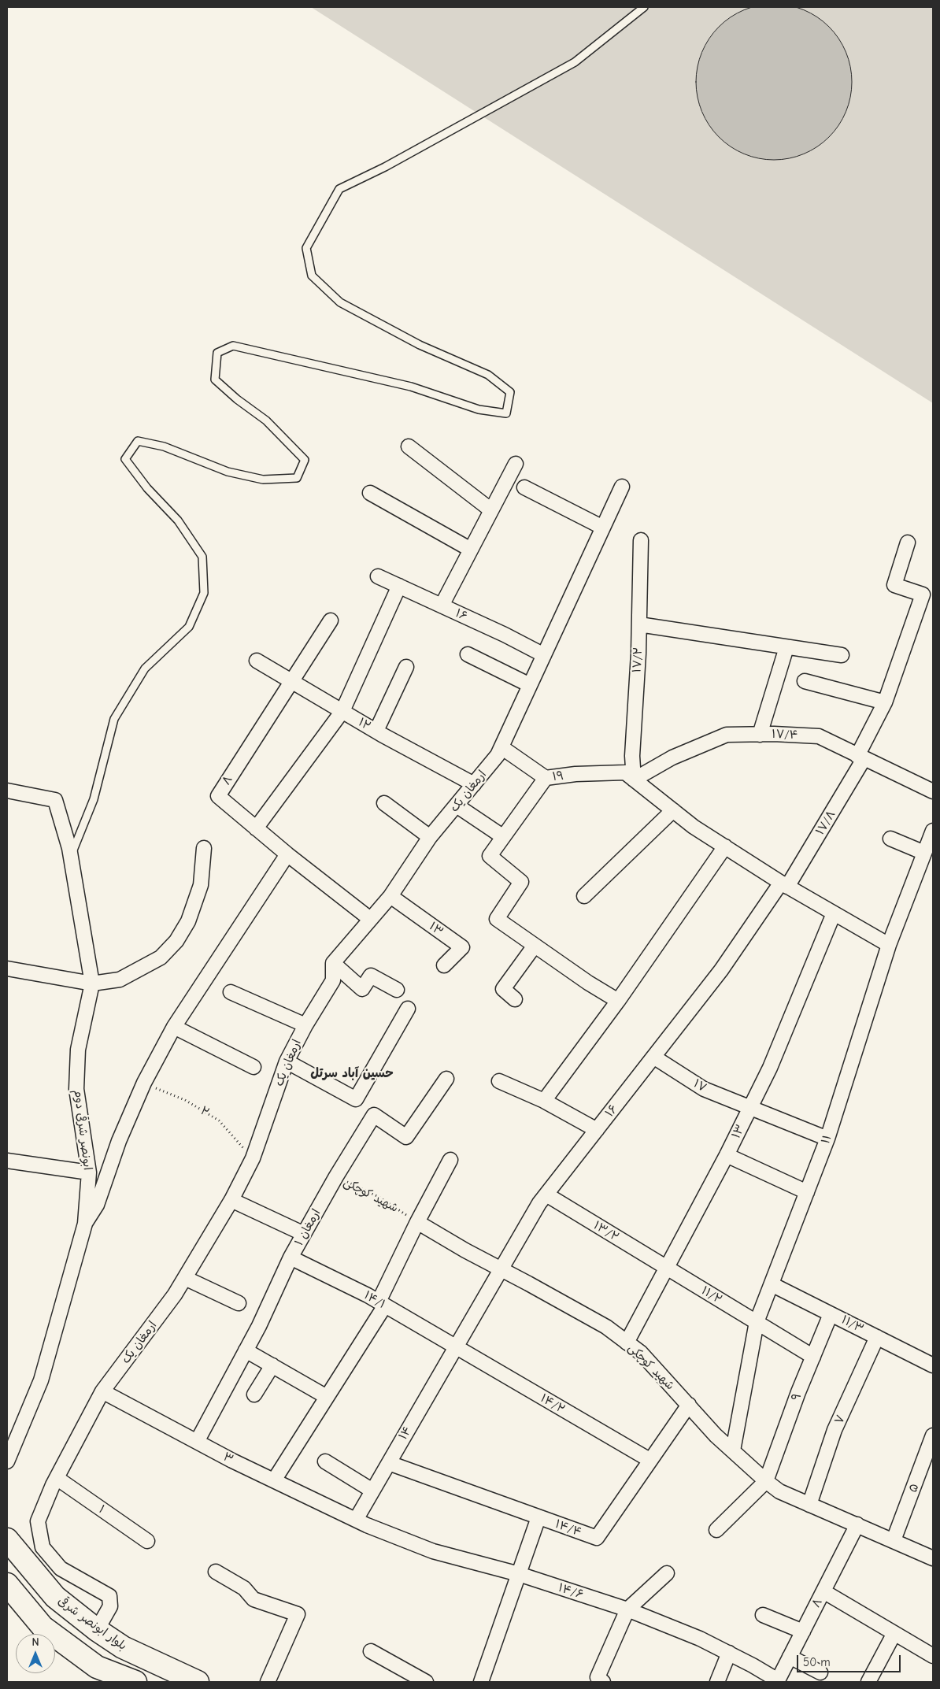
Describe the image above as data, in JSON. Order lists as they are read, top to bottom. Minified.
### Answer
{"streets":{"highway":["بلوار ابونصر شرقی"],"street":["۱۶","۱۷/۲","۱۲","۱۷/۴","۱۹","۸","ارمغان یک","۱۷/۸","۱۳","۱۷","ابونصر شرقی دوم","۱۱","شهید کوچکی","ارمغان ۱","۱۳/۲","۱۱/۲","۱۴/۱","۱۱/۳","۹","۱۴/۲","۷","۱۴","۳","۵","۱","۱۴/۴","۱۴/۶"],"path":["۲"]},"crossings":[["۱۶","ارمغان یک"],["۱۶","۱۷/۸"],["۱۶","۱۷"],["۱۶","شهید کوچکی"],["۱۶","۱۳/۲"],["۱۶","۱۴/۱"],["۱۶","۱۴/۲"],["۱۶","۱۴"],["۱۷/۲","۱۷/۴"],["۱۷/۲","۱۹"],["۱۲","۸"],["۱۲","ارمغان یک"],["۱۷/۴","۱۹"],["۱۷/۴","۱۷/۸"],["۱۹","ارمغان یک"],["۸","ارمغان یک"],["۸","شهید کوچکی"],["۸","۱۴/۶"],["ارمغان یک","۱۳"],["ارمغان یک","۲"],["ارمغان یک","۳"],["ارمغان یک","۱"],["ارمغان یک","بلوار ابونصر شرقی"],["۱۳","۱۷"],["۱۳","شهید کوچکی"],["۱۳","۱۳/۲"],["۱۳","۱۱/۲"],["۱۷","۱۱"],["۱۱","شهید کوچکی"],["۱۱","۱۱/۲"],["۱۱","۱۱/۳"],["شهید کوچکی","ارمغان ۱"],["شهید کوچکی","۹"],["شهید کوچکی","۷"],["شهید کوچکی","۵"],["شهید کوچکی","۱۴/۴"],["ارمغان ۱","۱۴/۱"],["ارمغان ۱","۳"],["۱۳/۲","۱۱/۲"],["۱۱/۲","۹"],["۱۴/۱","۱۴/۲"],["۱۴/۱","۱۴"],["۱۱/۳","۹"],["۱۱/۳","۷"],["۱۴/۲","۱۴"],["۱۴/۲","۱۴/۴"],["۱۴","۳"],["۱۴","۱۴/۴"],["۱۴","۱۴/۶"],["۳","۱۴/۶"]],"districts":["حسین آباد سرتل"],"scale_bar":"50 m","north":"top"}
